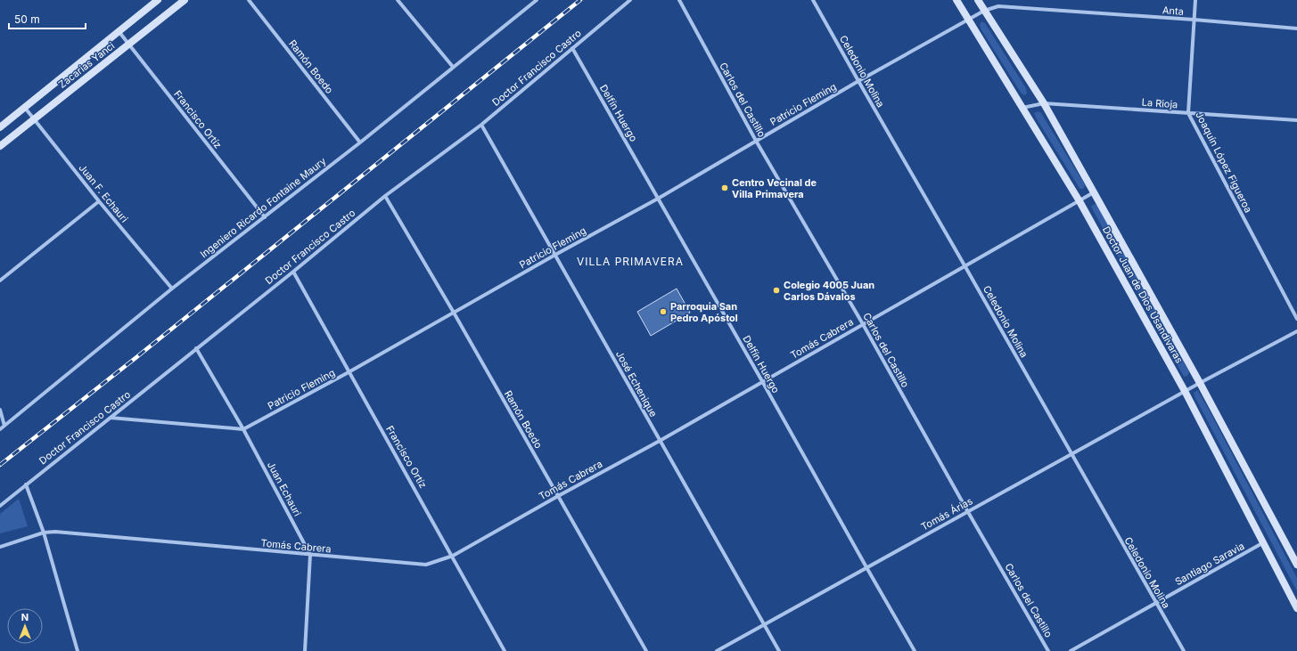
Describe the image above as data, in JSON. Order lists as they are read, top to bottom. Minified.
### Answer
{"streets":{"main road":["Zacarias Yanci","Doctor Juan de Dios Usandivaras"],"street":["Anta","Ramón Boedo","Doctor Francisco Castro","Celedonio Molina","Carlos del Castillo","La Rioja","Patricio Fleming","Delfín Huergo","Francisco Ortíz","Joaquín López Figueroa","Juan F. Echauri","Ingeniero Ricardo Fontaine Maury","Tomás Cabrera","José Echenique","Juan Echauri","Tomás Árias","Santiago Saravia"]},"crossings":[["Anta","Patricio Fleming"],["Anta","Joaquín López Figueroa"],["Anta","Doctor Juan de Dios Usandivaras"],["Zacarias Yanci","Francisco Ortíz"],["Zacarias Yanci","Juan F. Echauri"],["Ramón Boedo","Doctor Francisco Castro"],["Ramón Boedo","Patricio Fleming"],["Ramón Boedo","Ingeniero Ricardo Fontaine Maury"],["Ramón Boedo","Tomás Cabrera"],["Doctor Francisco Castro","Delfín Huergo"],["Doctor Francisco Castro","Francisco Ortíz"],["Doctor Francisco Castro","José Echenique"],["Doctor Francisco Castro","Juan Echauri"],["Celedonio Molina","Patricio Fleming"],["Celedonio Molina","Tomás Cabrera"],["Celedonio Molina","Tomás Árias"],["Celedonio Molina","Santiago Saravia"],["Carlos del Castillo","Patricio Fleming"],["Carlos del Castillo","Tomás Cabrera"],["Carlos del Castillo","Tomás Árias"],["La Rioja","Joaquín López Figueroa"],["La Rioja","Doctor Juan de Dios Usandivaras"],["Patricio Fleming","Delfín Huergo"],["Patricio Fleming","Francisco Ortíz"],["Patricio Fleming","Doctor Juan de Dios Usandivaras"],["Patricio Fleming","José Echenique"],["Patricio Fleming","Juan Echauri"],["Delfín Huergo","Tomás Cabrera"],["Delfín Huergo","Tomás Árias"],["Francisco Ortíz","Ingeniero Ricardo Fontaine Maury"],["Francisco Ortíz","Tomás Cabrera"],["Juan F. Echauri","Ingeniero Ricardo Fontaine Maury"],["Doctor Juan de Dios Usandivaras","Tomás Cabrera"],["Doctor Juan de Dios Usandivaras","Tomás Árias"],["Doctor Juan de Dios Usandivaras","Santiago Saravia"],["Tomás Cabrera","José Echenique"],["Tomás Cabrera","Juan Echauri"],["José Echenique","Tomás Árias"]],"districts":["VILLA PRIMAVERA"],"places":["Centro Vecinal de Villa Primavera","Colegio 4005 Juan Carlos Dávalos","Parroquia San Pedro Apóstol"],"scale_bar":"50 m","north":"top"}
